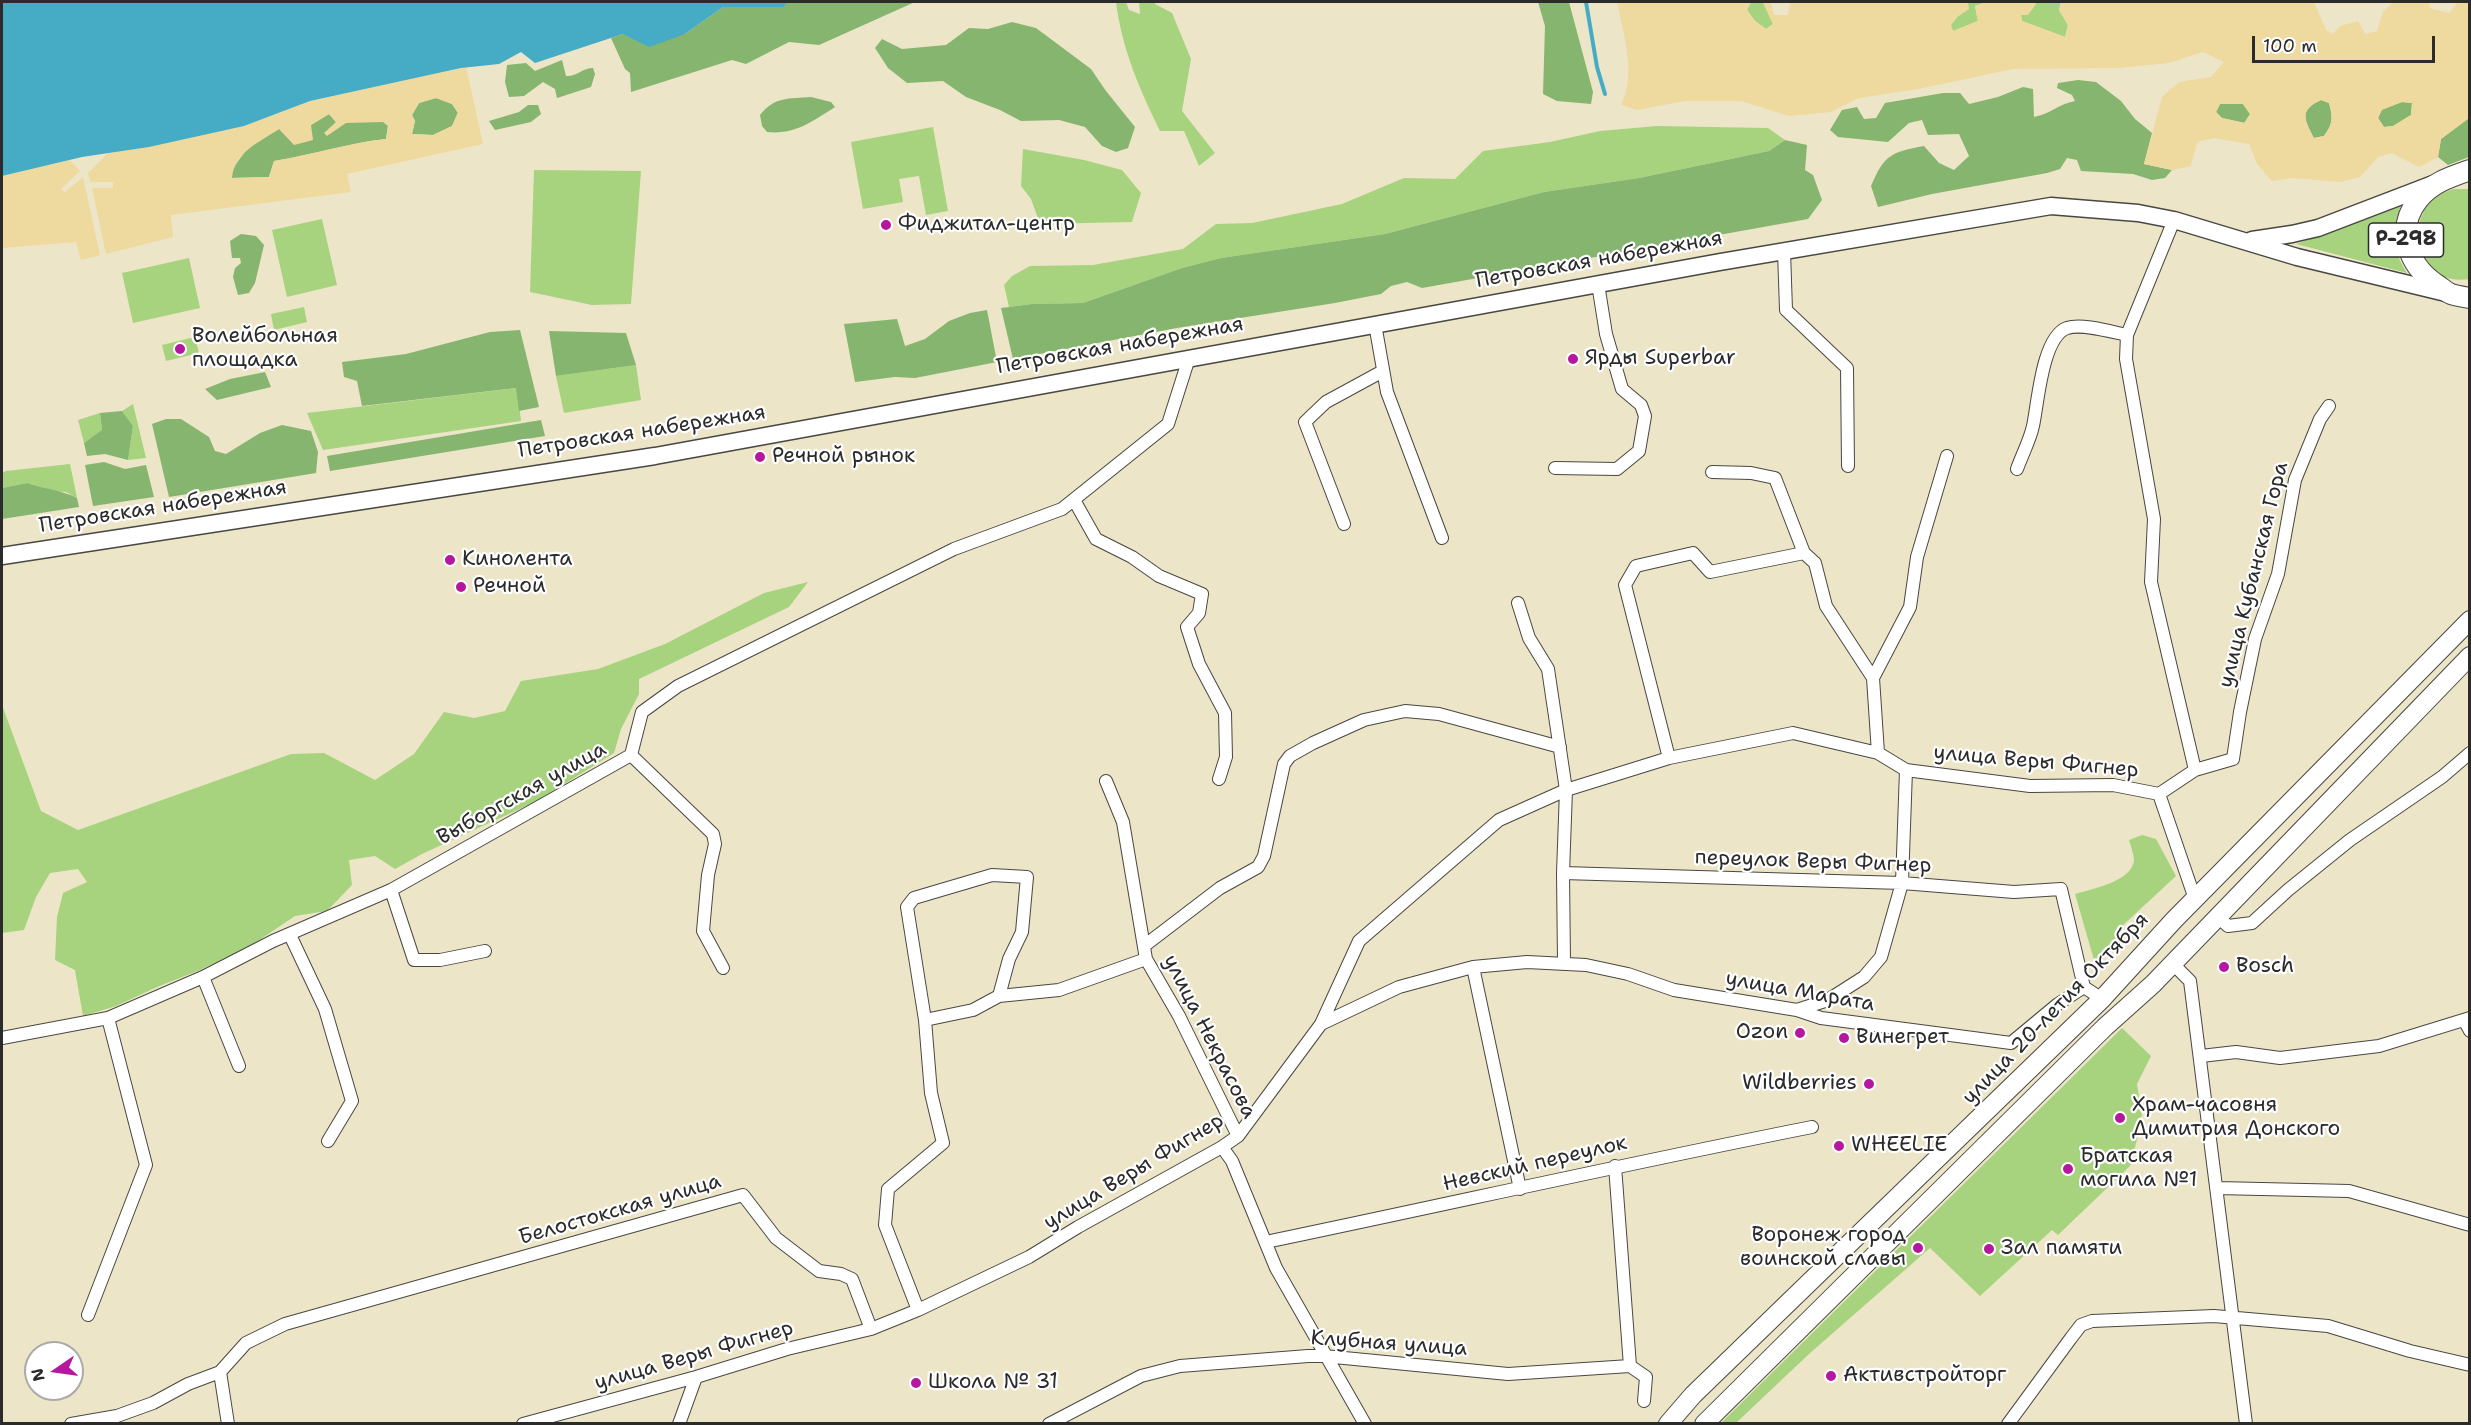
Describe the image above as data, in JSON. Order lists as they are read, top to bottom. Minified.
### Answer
{"streets":{"highway":["Р-298","Петровская набережная"],"main road":["улица 20-летия Октября"],"street":["улица Кубанская Гора","улица Веры Фигнер","Выборгская улица","переулок Веры Фигнер","улица Марата","улица Некрасова","Невский переулок","Белостокская улица","Клубная улица"]},"crossings":[["Р-298","Петровская набережная"],["Петровская набережная","Выборгская улица"],["улица Веры Фигнер","улица Марата"],["улица Веры Фигнер","улица 20-летия Октября"],["улица Веры Фигнер","улица Некрасова"],["улица Веры Фигнер","Белостокская улица"],["переулок Веры Фигнер","улица Марата"],["улица Некрасова","Невский переулок"],["улица Некрасова","Клубная улица"]],"places":["Фиджитал-центр","Волейбольная площадка","Ярды Superbar","Речной рынок","Кинолента","Речной","Bosch","Ozon","Винегрет","Wildberries","Храм-часовня Димитрия Донского","WHEELIE","Братская могила №1","Воронеж город воинской славы","Зал памяти","Активстройторг","Школа № 31"],"scale_bar":"100 m","north":"left"}
